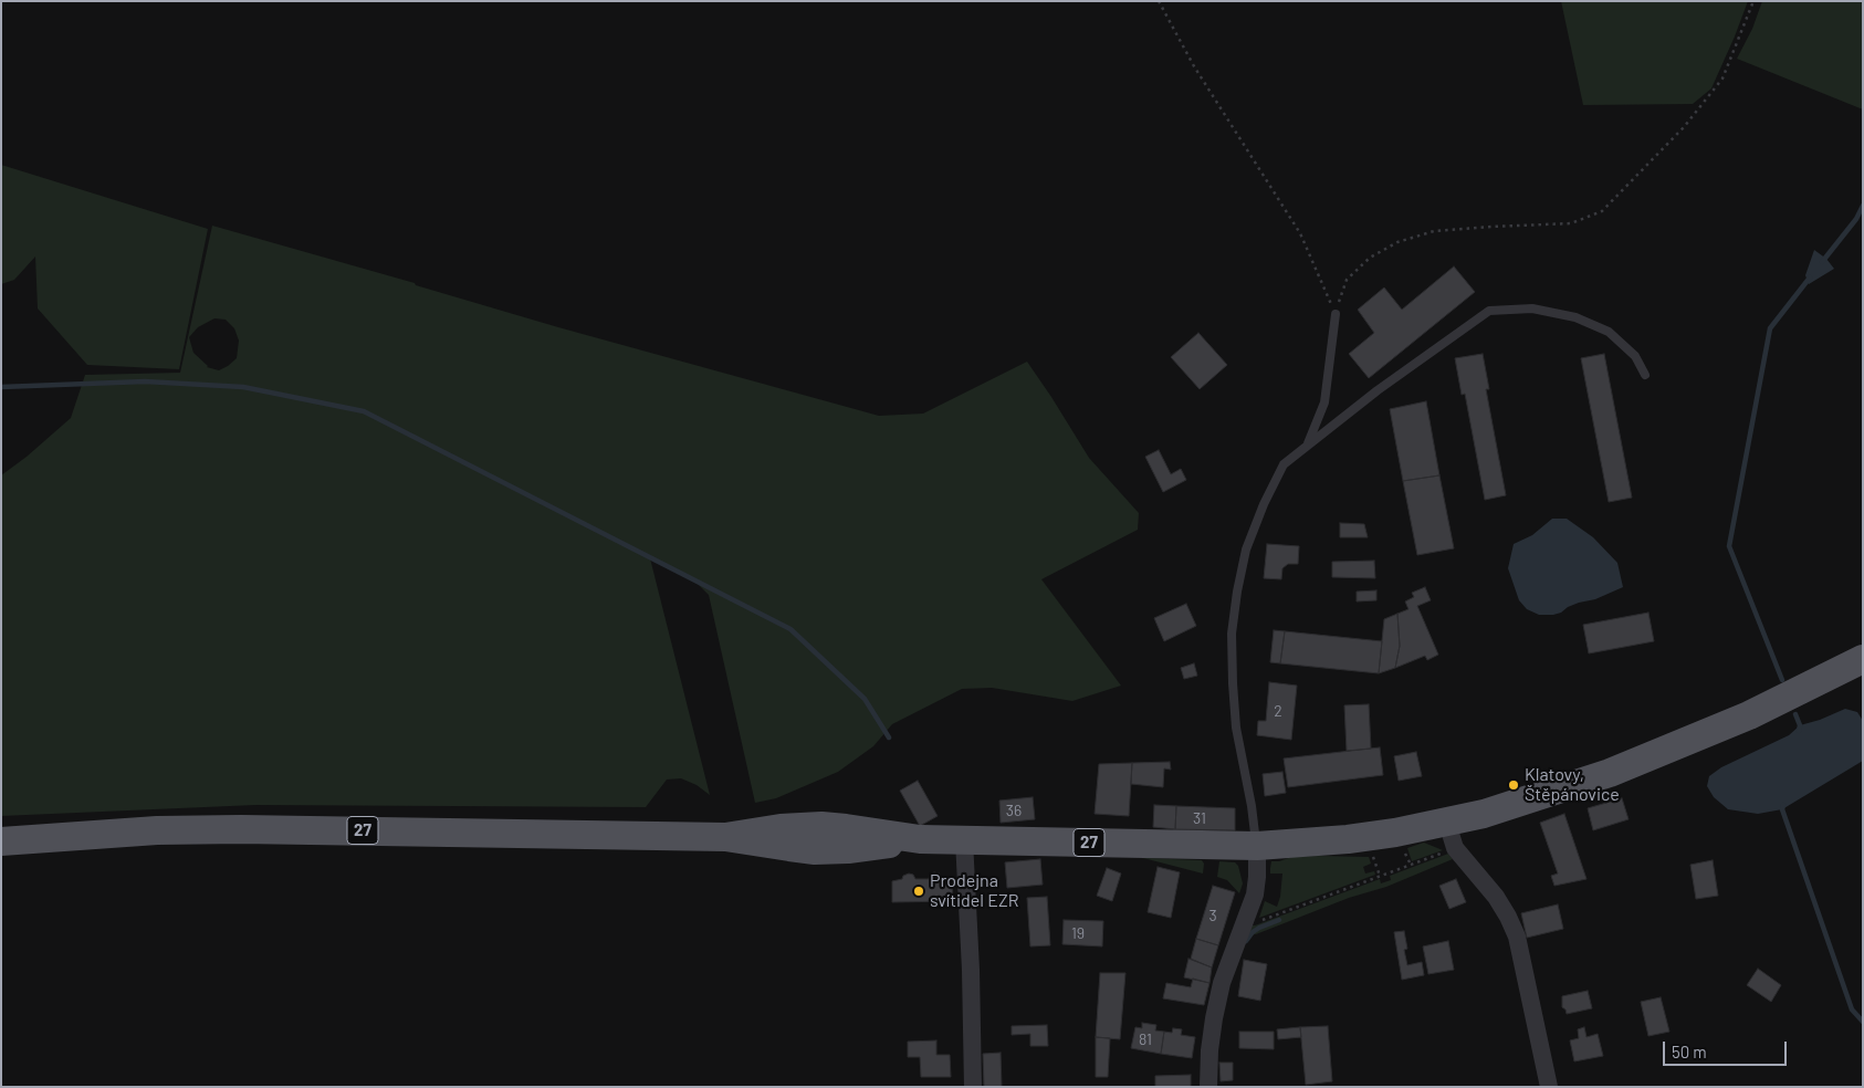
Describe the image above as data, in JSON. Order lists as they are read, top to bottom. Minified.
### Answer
{"streets":{"main road":["27"]},"places":["Klatovy, Štěpánovice","Prodejna svítidel EZR"],"house_numbers":["2","36","31","3","19","81"],"scale_bar":"50 m"}
